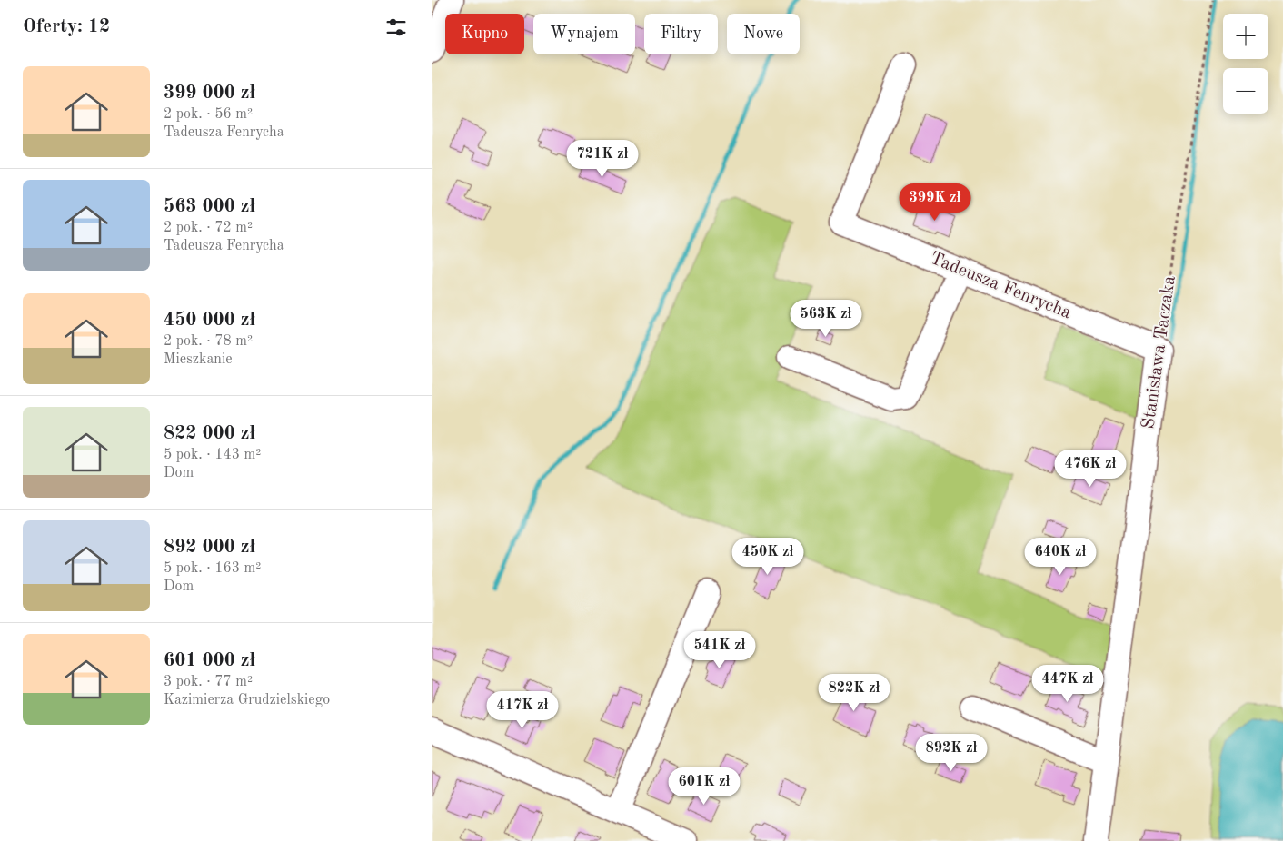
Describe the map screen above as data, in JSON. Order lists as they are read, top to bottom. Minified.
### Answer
{"streets":{"street":["Tadeusza Fenrycha","Stanisława Taczaka"]},"crossings":[["Tadeusza Fenrycha","Stanisława Taczaka"]],"page":{"heading":"Oferty: 12","map_buttons":["+","−"],"chip":["Kupno","Wynajem","Filtry","Nowe"],"list":[{"name":"399 000 zł","note":"2 pok. · 56 m² · Tadeusza Fenrycha"},{"name":"563 000 zł","note":"2 pok. · 72 m² · Tadeusza Fenrycha"},{"name":"450 000 zł","note":"2 pok. · 78 m² · Mieszkanie"},{"name":"822 000 zł","note":"5 pok. · 143 m² · Dom"},{"name":"892 000 zł","note":"5 pok. · 163 m² · Dom"},{"name":"601 000 zł","note":"3 pok. · 77 m² · Kazimierza Grudzielskiego"}],"price":["721K zł","399K zł","563K zł","476K zł","450K zł","640K zł","541K zł","447K zł","822K zł","417K zł","892K zł","601K zł"]}}
